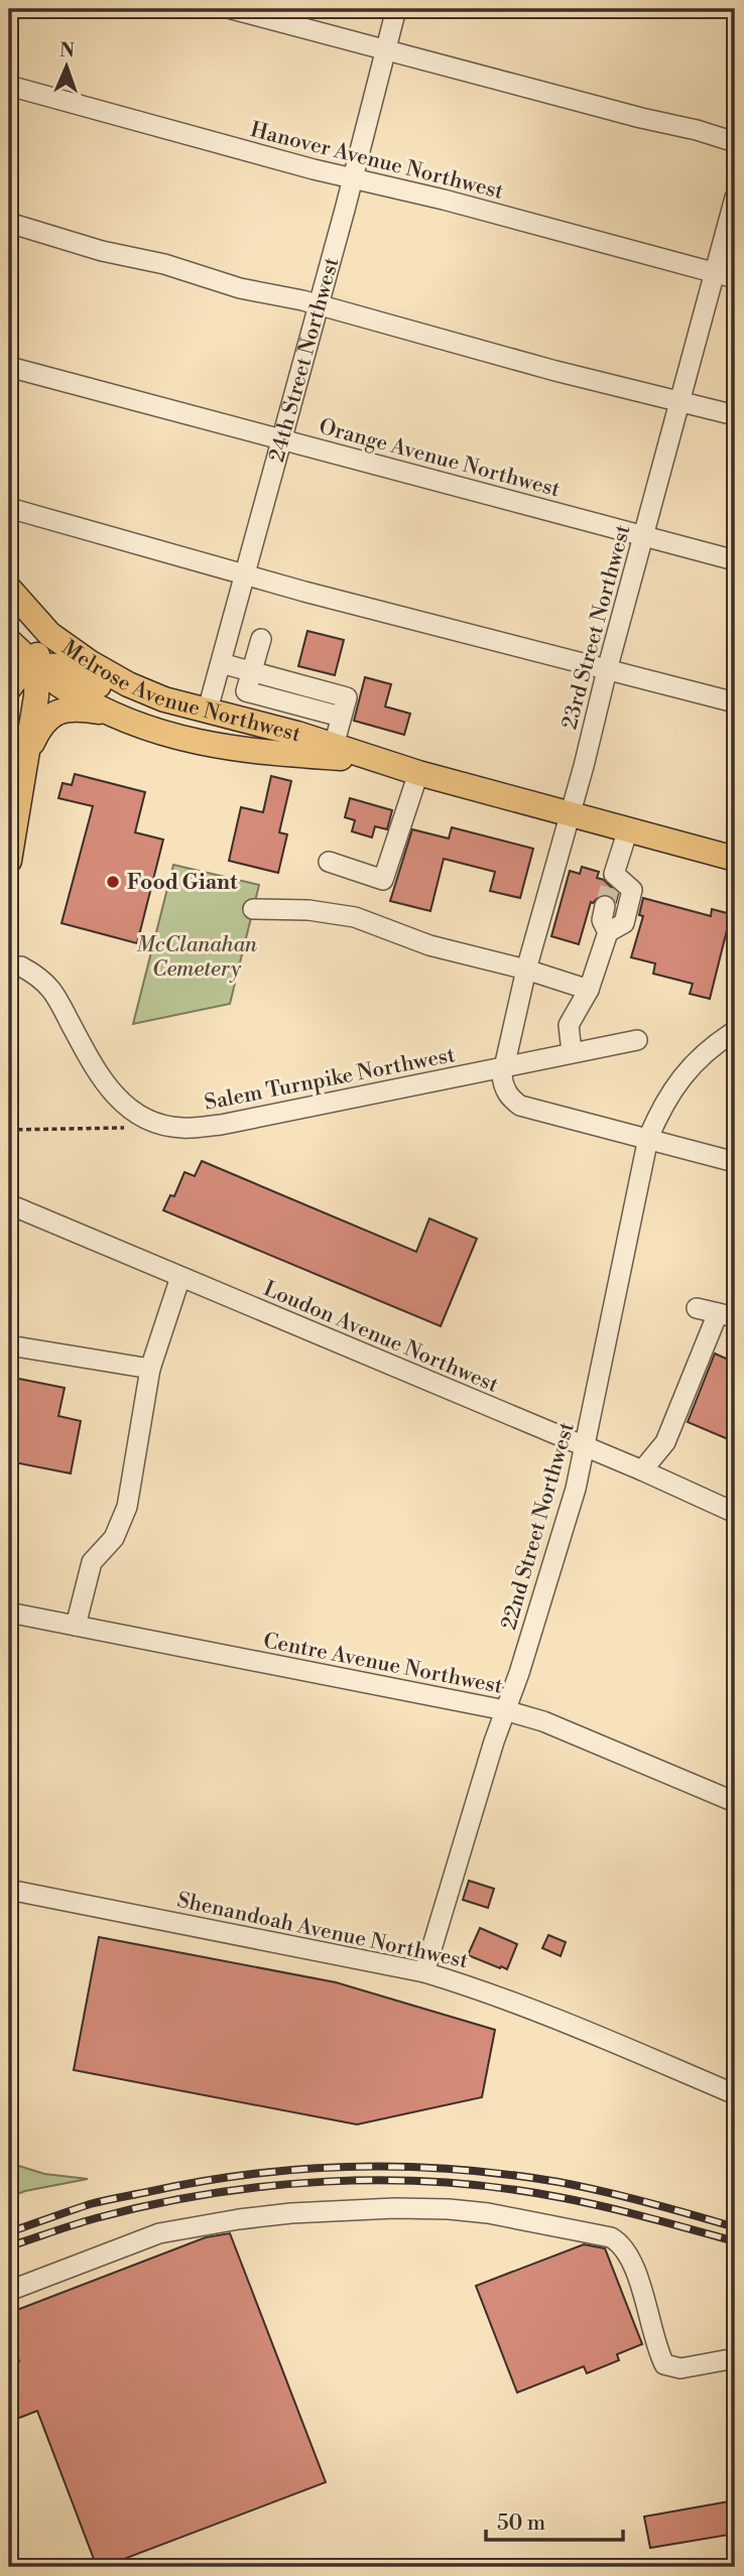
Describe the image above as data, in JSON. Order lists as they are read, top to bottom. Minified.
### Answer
{"streets":{"main road":["Melrose Avenue Northwest"],"street":["Hanover Avenue Northwest","24th Street Northwest","Orange Avenue Northwest","23rd Street Northwest","Salem Turnpike Northwest","Loudon Avenue Northwest","22nd Street Northwest","Centre Avenue Northwest","Shenandoah Avenue Northwest"]},"crossings":[["Hanover Avenue Northwest","24th Street Northwest"],["Hanover Avenue Northwest","23rd Street Northwest"],["24th Street Northwest","Orange Avenue Northwest"],["24th Street Northwest","Melrose Avenue Northwest"],["Orange Avenue Northwest","23rd Street Northwest"],["23rd Street Northwest","Melrose Avenue Northwest"],["23rd Street Northwest","Salem Turnpike Northwest"],["Loudon Avenue Northwest","22nd Street Northwest"],["22nd Street Northwest","Centre Avenue Northwest"],["22nd Street Northwest","Shenandoah Avenue Northwest"]],"parks":["McClanahan Cemetery"],"places":["Food Giant"],"scale_bar":"50 m","north":"top"}
